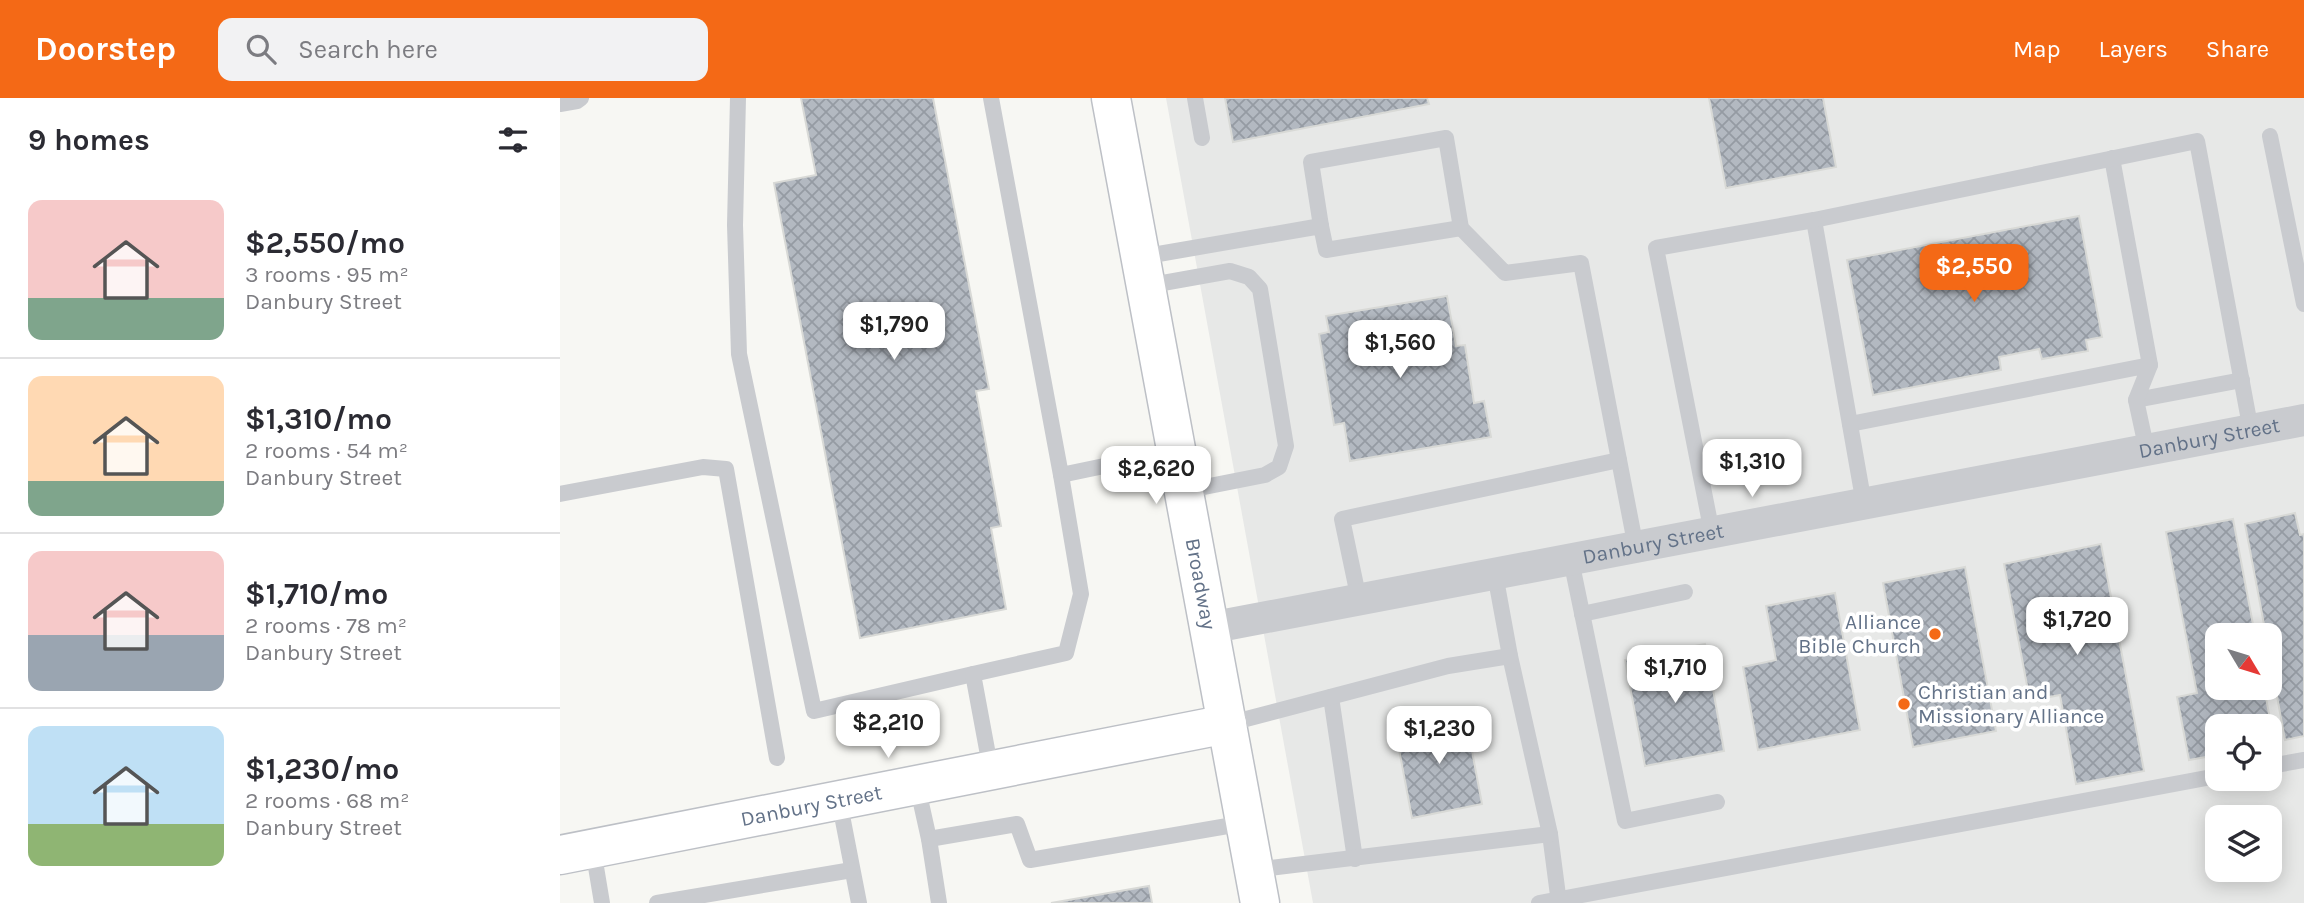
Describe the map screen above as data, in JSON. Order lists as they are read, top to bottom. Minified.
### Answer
{"streets":{"main road":["Danbury Street","Broadway"]},"crossings":[["Danbury Street","Broadway"]],"places":["Alliance Bible Church","Christian and Missionary Alliance"],"north":"bottom right","page":{"header":"Doorstep","search":"Search here","nav":["Map","Layers","Share"],"heading":"9 homes","list":[{"name":"$2,550/mo","note":"3 rooms · 95 m² · Danbury Street"},{"name":"$1,310/mo","note":"2 rooms · 54 m² · Danbury Street"},{"name":"$1,710/mo","note":"2 rooms · 78 m² · Danbury Street"},{"name":"$1,230/mo","note":"2 rooms · 68 m² · Danbury Street"}],"price":["$2,550","$1,790","$1,560","$1,310","$2,620","$1,720","$1,710","$2,210","$1,230"]}}
